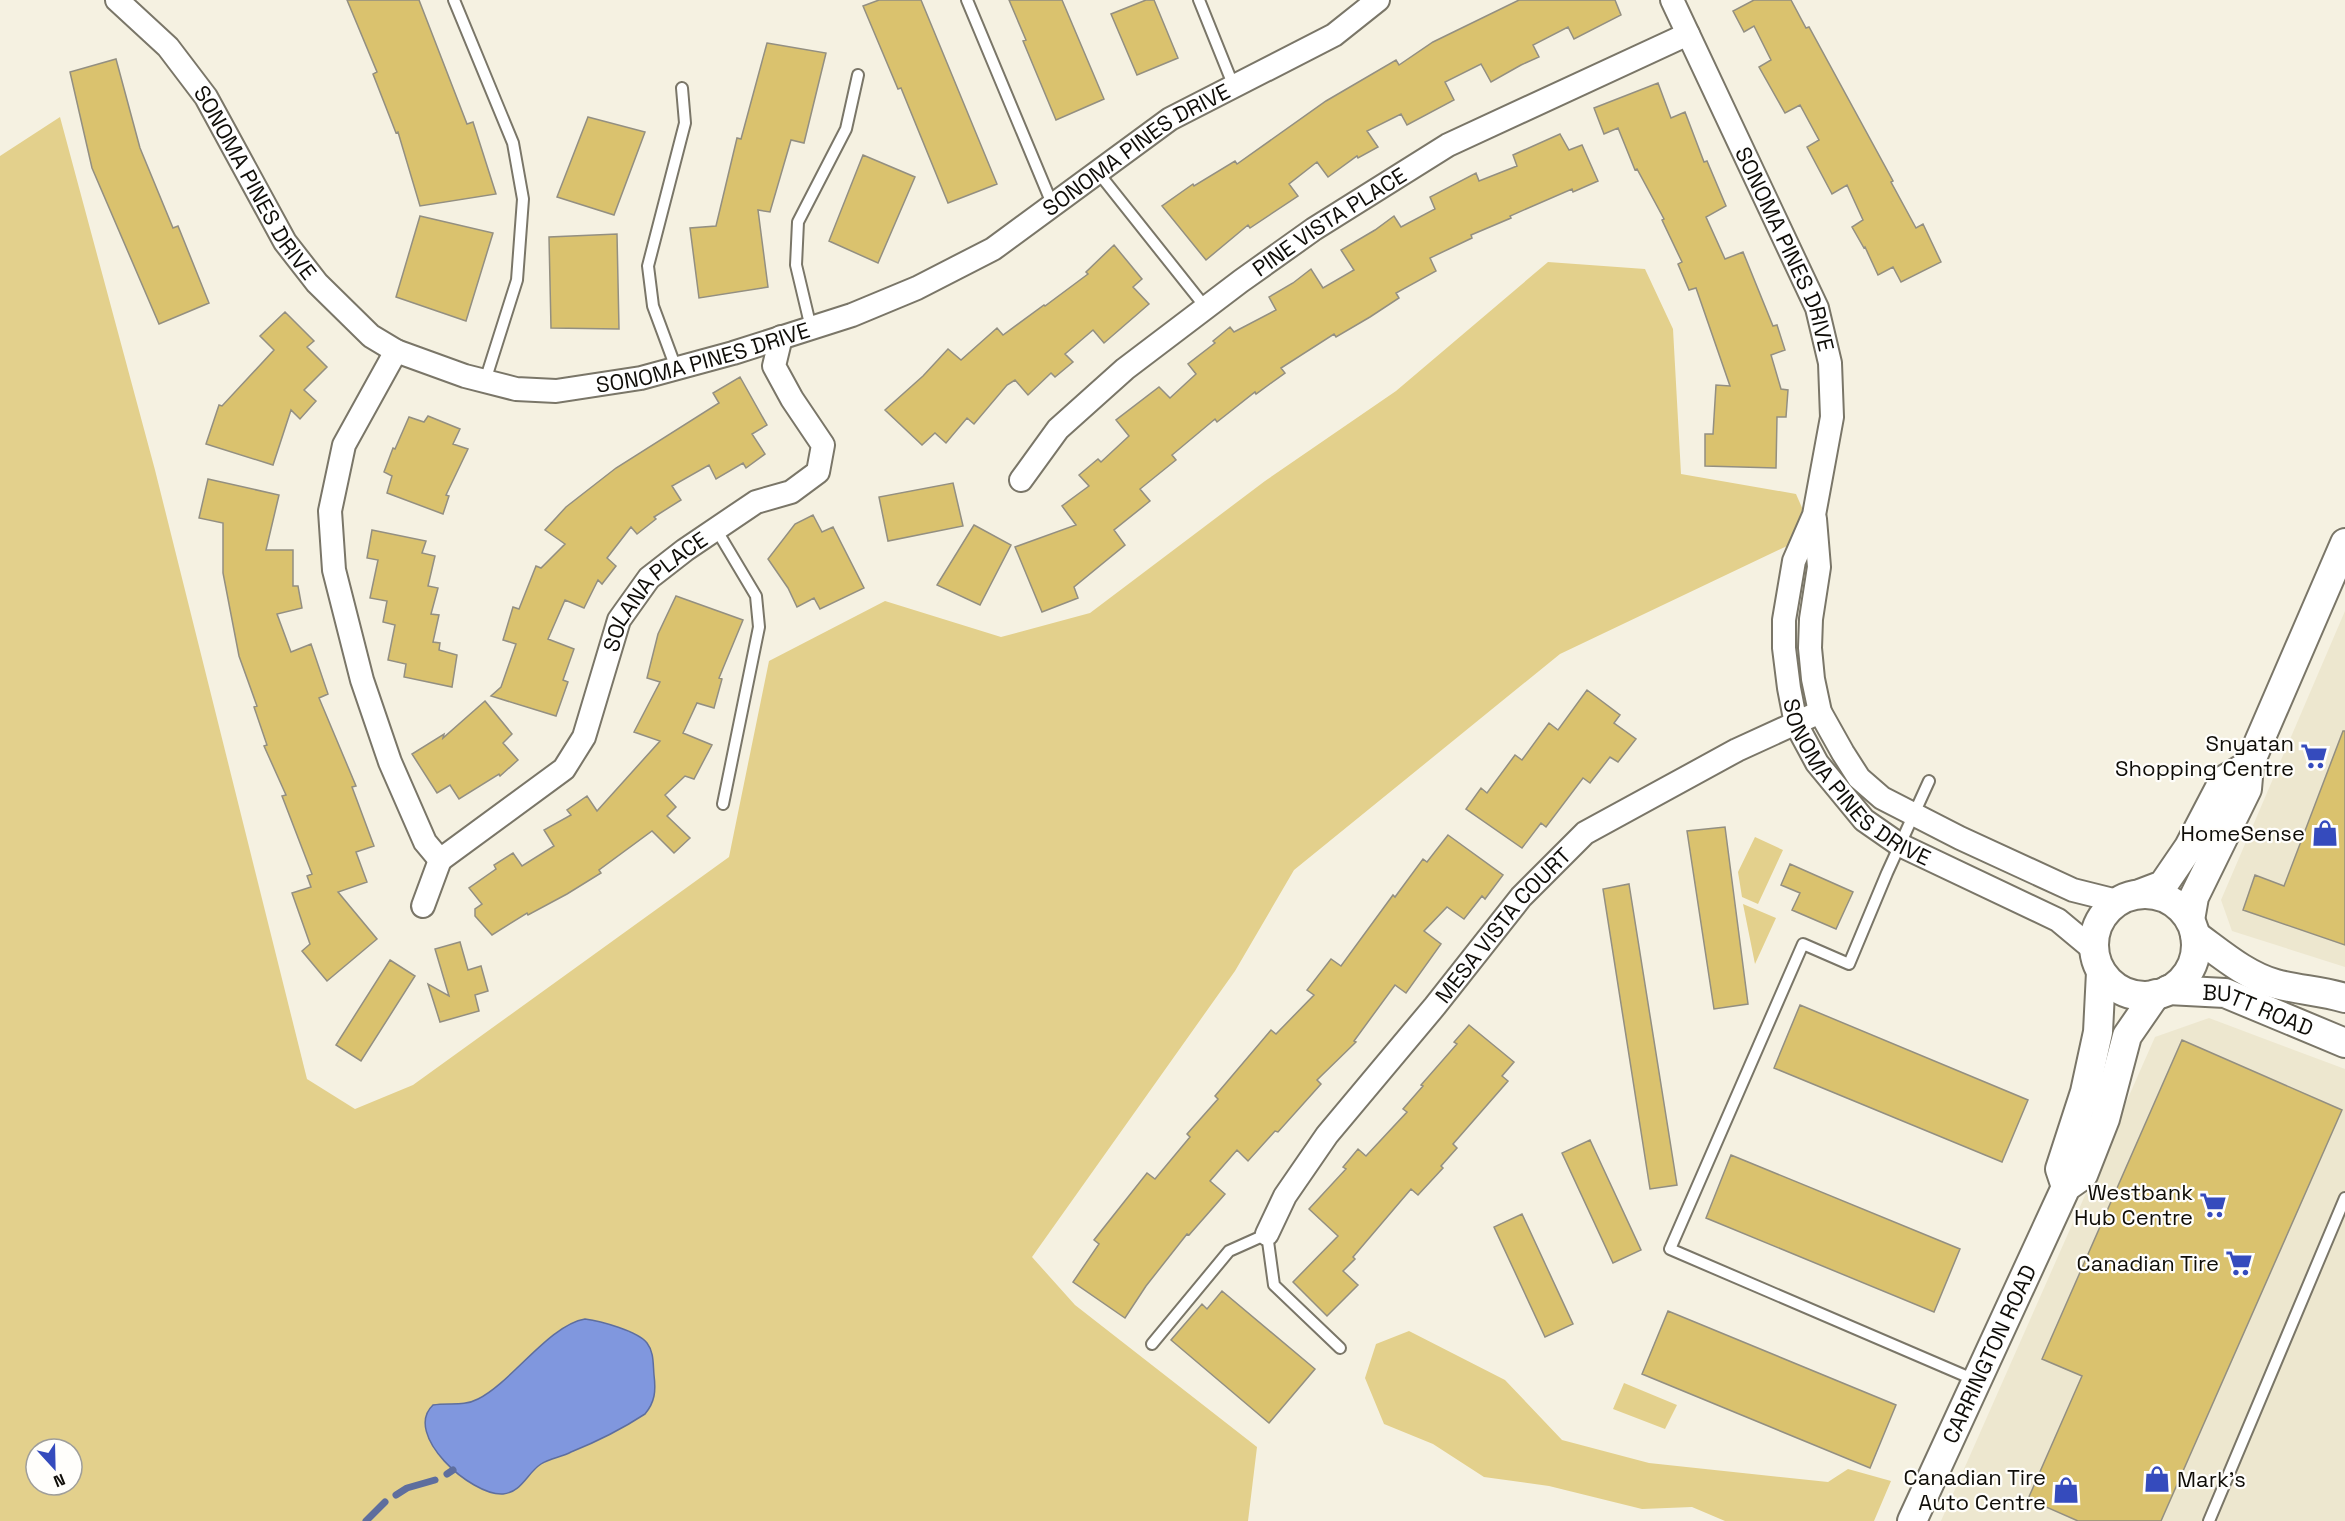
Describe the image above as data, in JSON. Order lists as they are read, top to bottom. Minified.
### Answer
{"streets":{"street":["SONOMA PINES DRIVE","PINE VISTA PLACE","SOLANA PLACE","MESA VISTA COURT","BUTT ROAD","CARRINGTON ROAD"]},"crossings":[["SONOMA PINES DRIVE","PINE VISTA PLACE"],["SONOMA PINES DRIVE","SOLANA PLACE"],["SONOMA PINES DRIVE","MESA VISTA COURT"],["SONOMA PINES DRIVE","BUTT ROAD"],["SONOMA PINES DRIVE","CARRINGTON ROAD"],["BUTT ROAD","CARRINGTON ROAD"]],"places":{"supermarket":["Snyatan Shopping Centre","Westbank Hub Centre","Canadian Tire"],"shop":["HomeSense","Mark's","Canadian Tire Auto Centre"]},"north":"bottom"}
